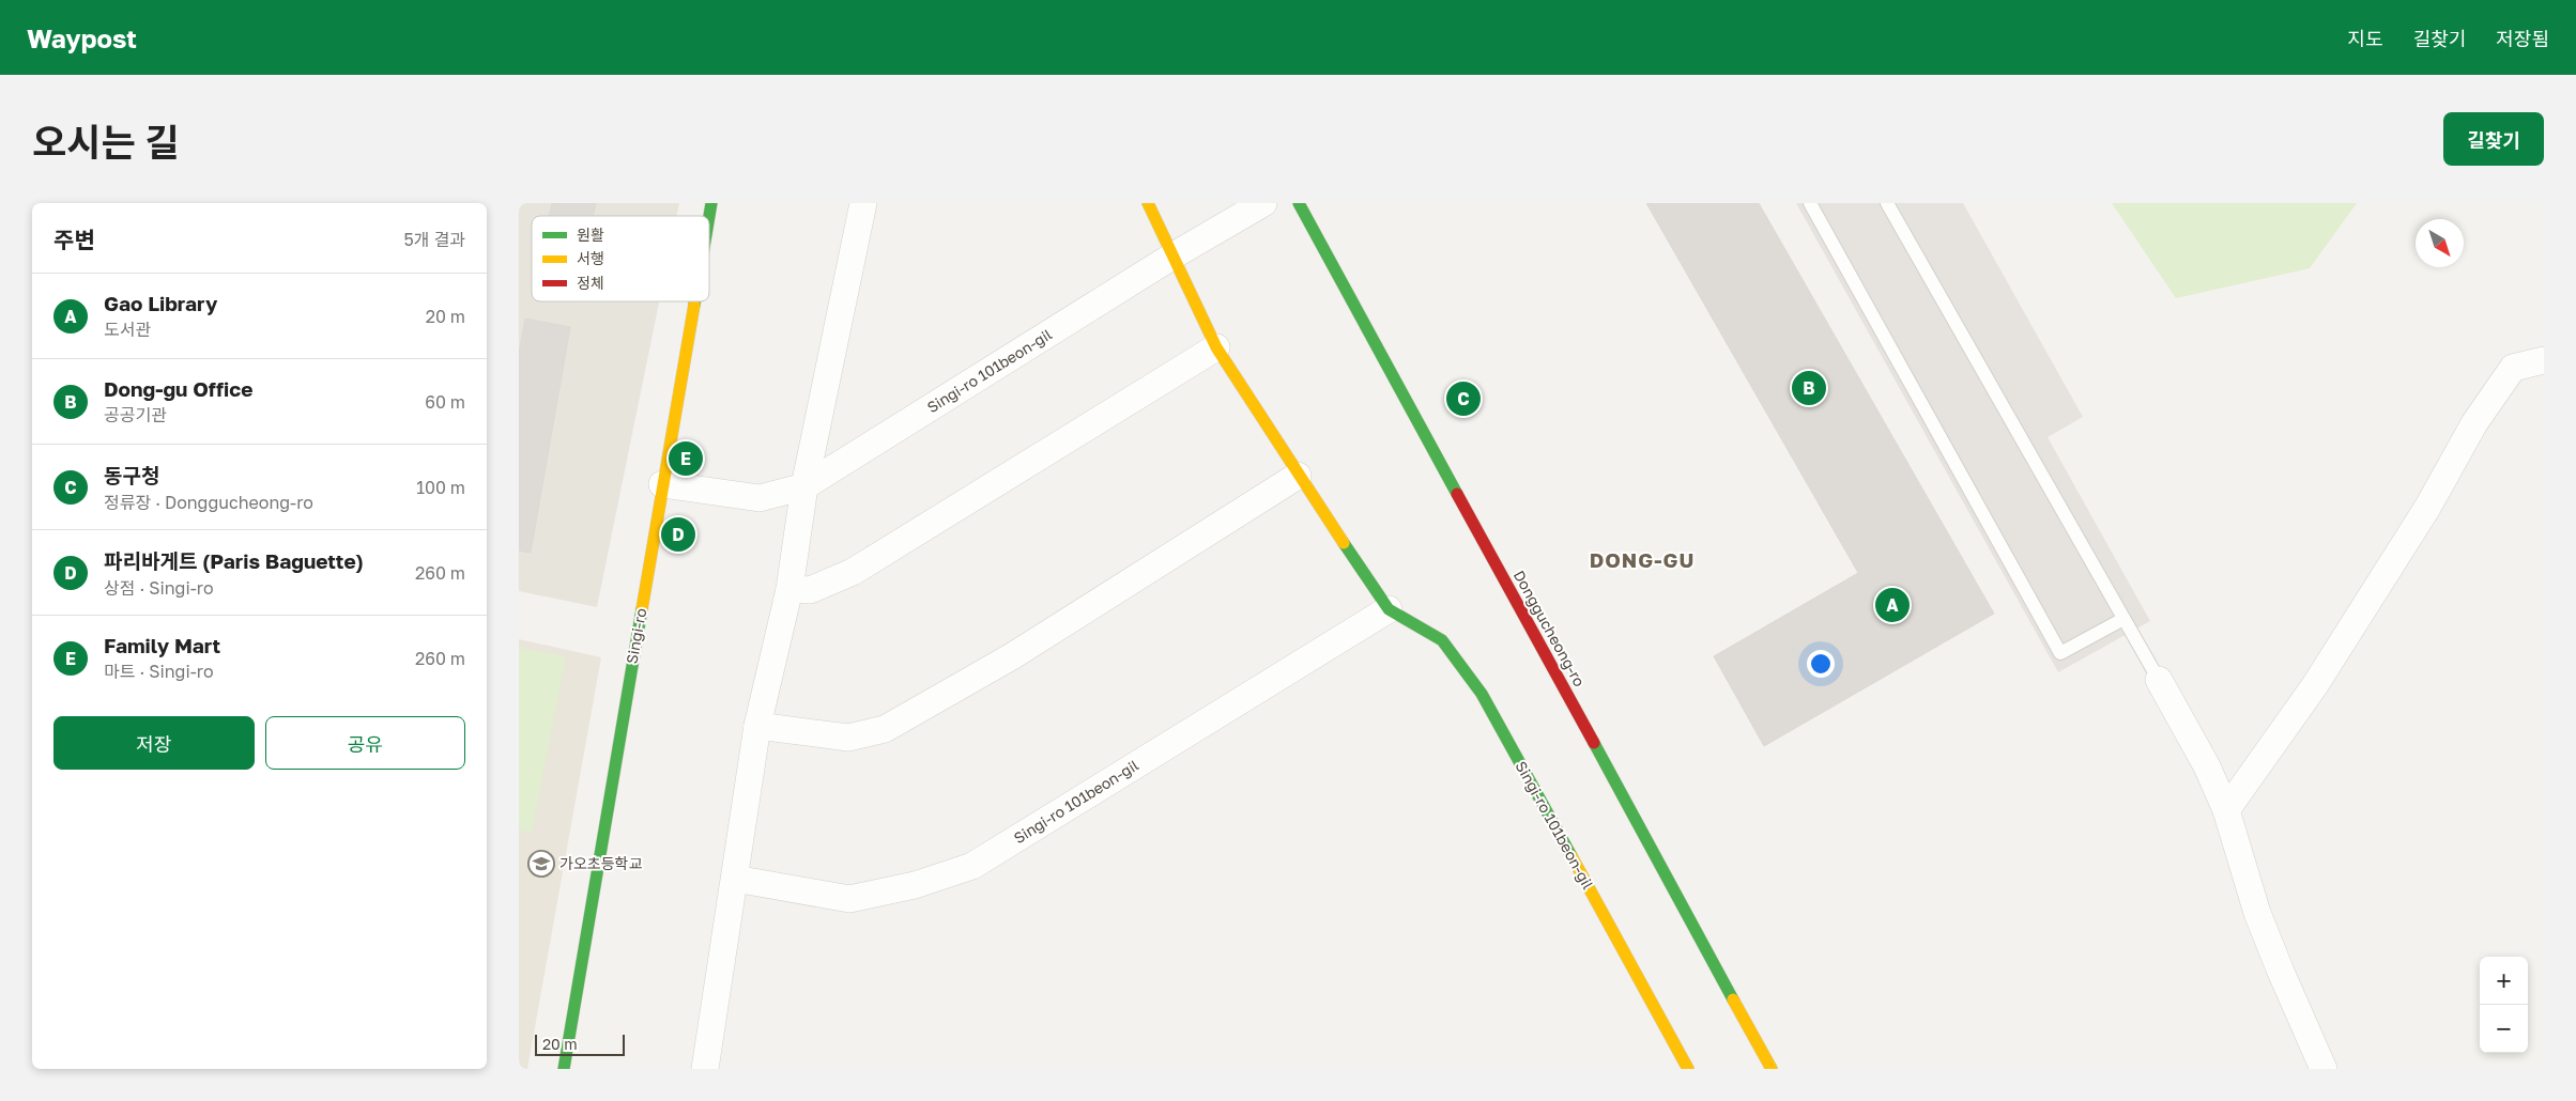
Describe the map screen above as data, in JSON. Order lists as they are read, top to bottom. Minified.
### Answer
{"streets":{"main road":["Singi-ro 101beon-gil","Donggucheong-ro","Singi-ro"]},"crossings":[["Singi-ro 101beon-gil","Singi-ro"]],"districts":["DONG-GU"],"places":{"school or university":["가오초등학교"]},"legend":["원활","서행","정체"],"scale_bar":"20 m","north":"bottom right","page":{"header":"Waypost","nav":["지도","길찾기","저장됨"],"title":"오시는 길","buttons":["길찾기",["저장","공유"]],"heading":["주변","5개 결과"],"list":[{"mark":"A","name":"Gao Library","note":"도서관","value":"20 m"},{"mark":"B","name":"Dong-gu Office","note":"공공기관","value":"60 m"},{"mark":"C","name":"동구청","note":"정류장 · Donggucheong-ro","value":"100 m"},{"mark":"D","name":"파리바게트 (Paris Baguette)","note":"상점 · Singi-ro","value":"260 m"},{"mark":"E","name":"Family Mart","note":"마트 · Singi-ro","value":"260 m"}],"pins":["B","C","E","D","A"],"map_buttons":["+","−"],"scale":"20 m"}}
